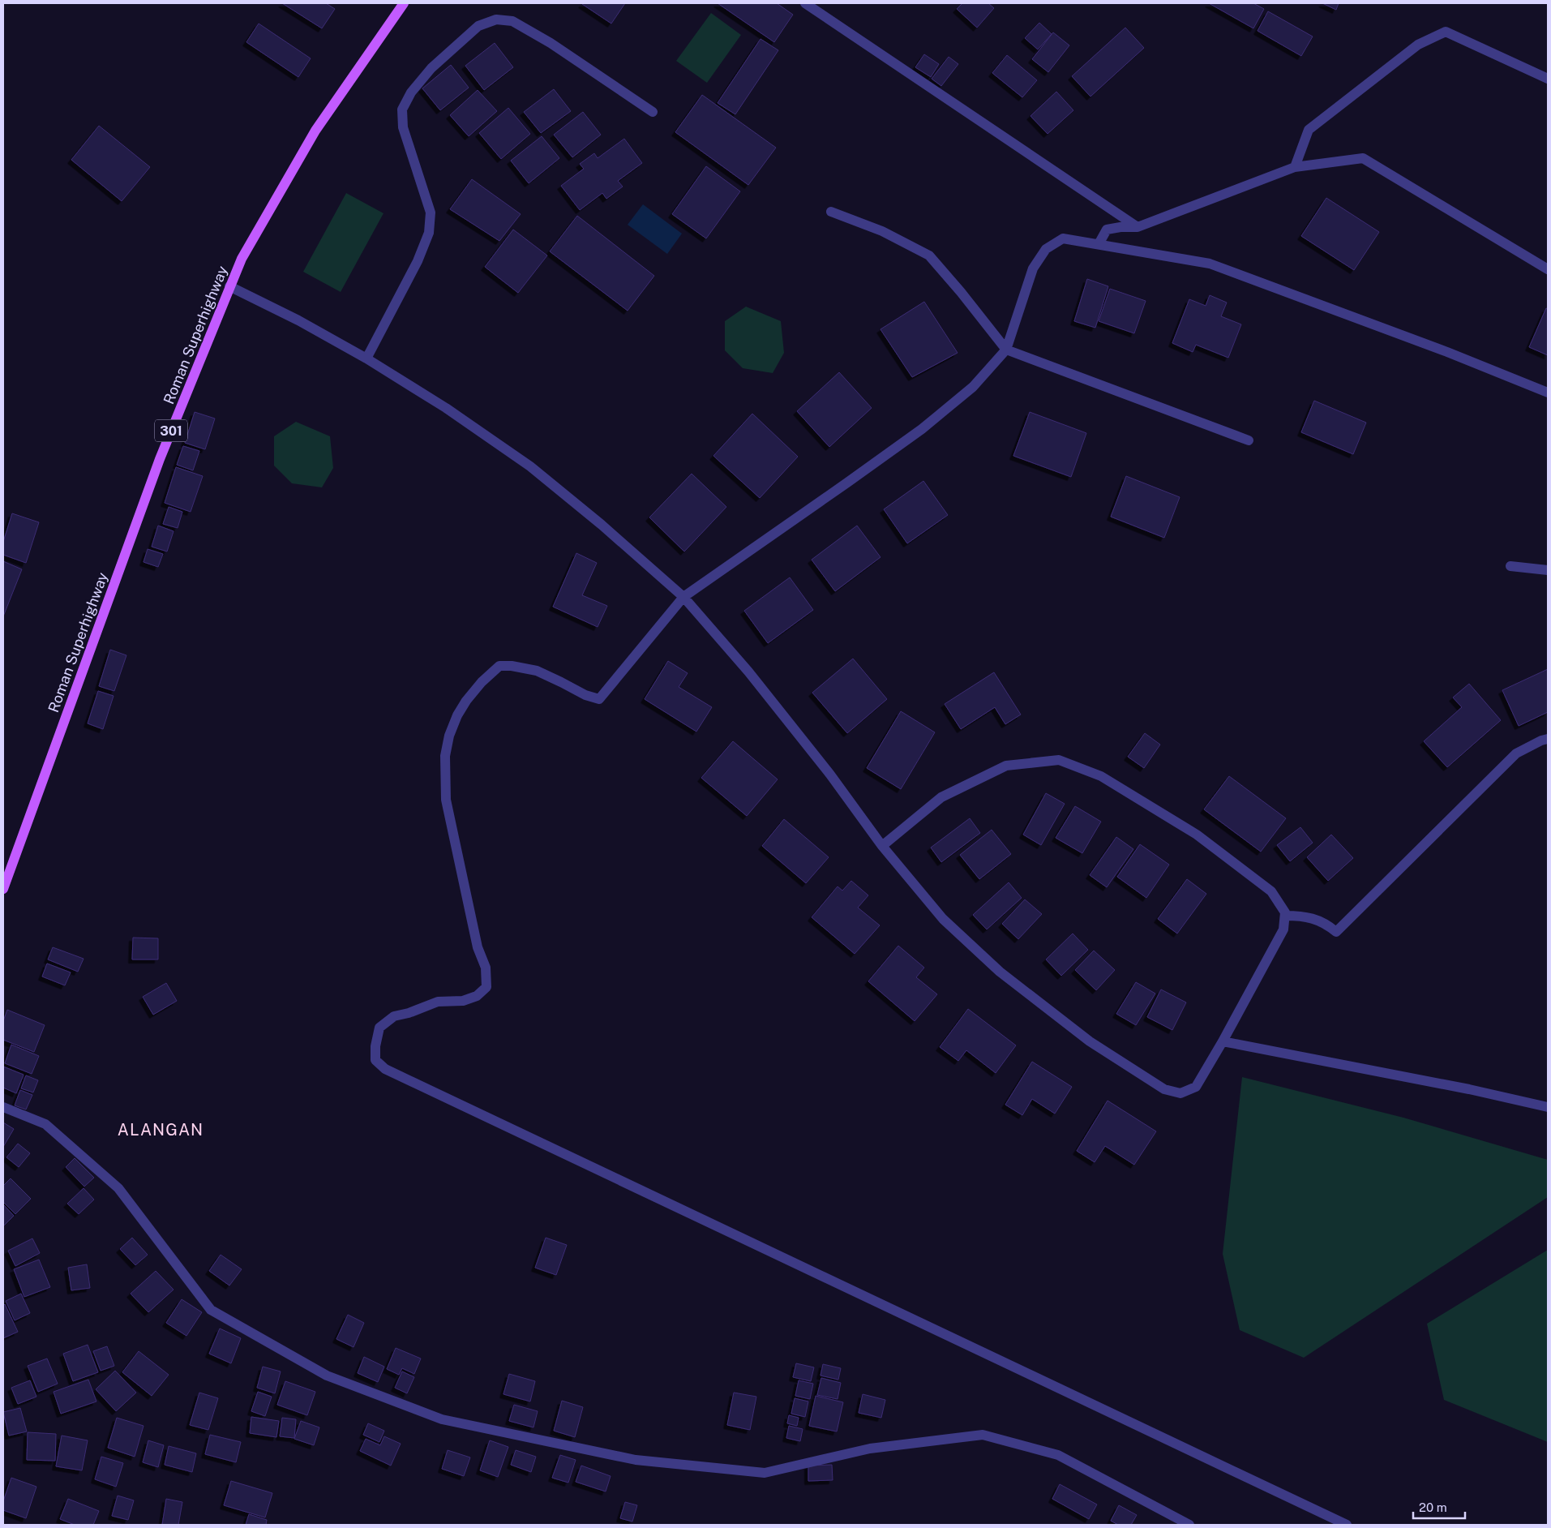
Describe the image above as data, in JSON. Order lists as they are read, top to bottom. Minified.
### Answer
{"streets":{"main road":["Roman Superhighway","301"]},"districts":["ALANGAN"],"scale_bar":"20 m"}
